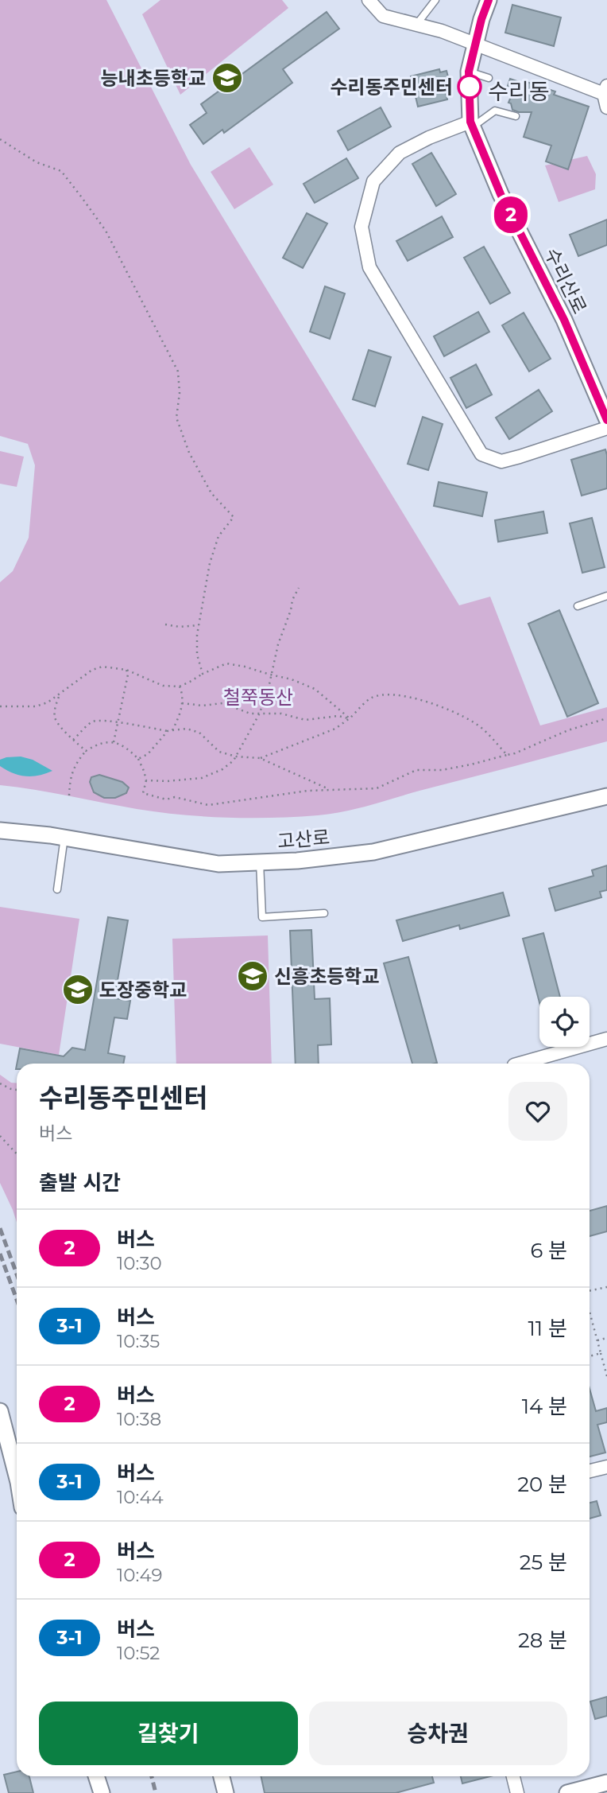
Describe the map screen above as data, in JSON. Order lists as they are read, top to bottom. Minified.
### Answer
{"streets":{"street":["수리산로","고산로"]},"districts":["수리동"],"parks":["철쭉동산"],"places":{"school or university":["능내초등학교","신흥초등학교","도장중학교"],"other":["수리동주민센터"]},"lines":["bus line 2"],"page":{"on_map":"2","heading":[["수리동주민센터","버스"],"출발 시간"],"list":[{"mark":"2","name":"버스","note":"10:30","value":"6 분"},{"mark":"3-1","name":"버스","note":"10:35","value":"11 분"},{"mark":"2","name":"버스","note":"10:38","value":"14 분"},{"mark":"3-1","name":"버스","note":"10:44","value":"20 분"},{"mark":"2","name":"버스","note":"10:49","value":"25 분"},{"mark":"3-1","name":"버스","note":"10:52","value":"28 분"}],"buttons":["길찾기","승차권"]}}
